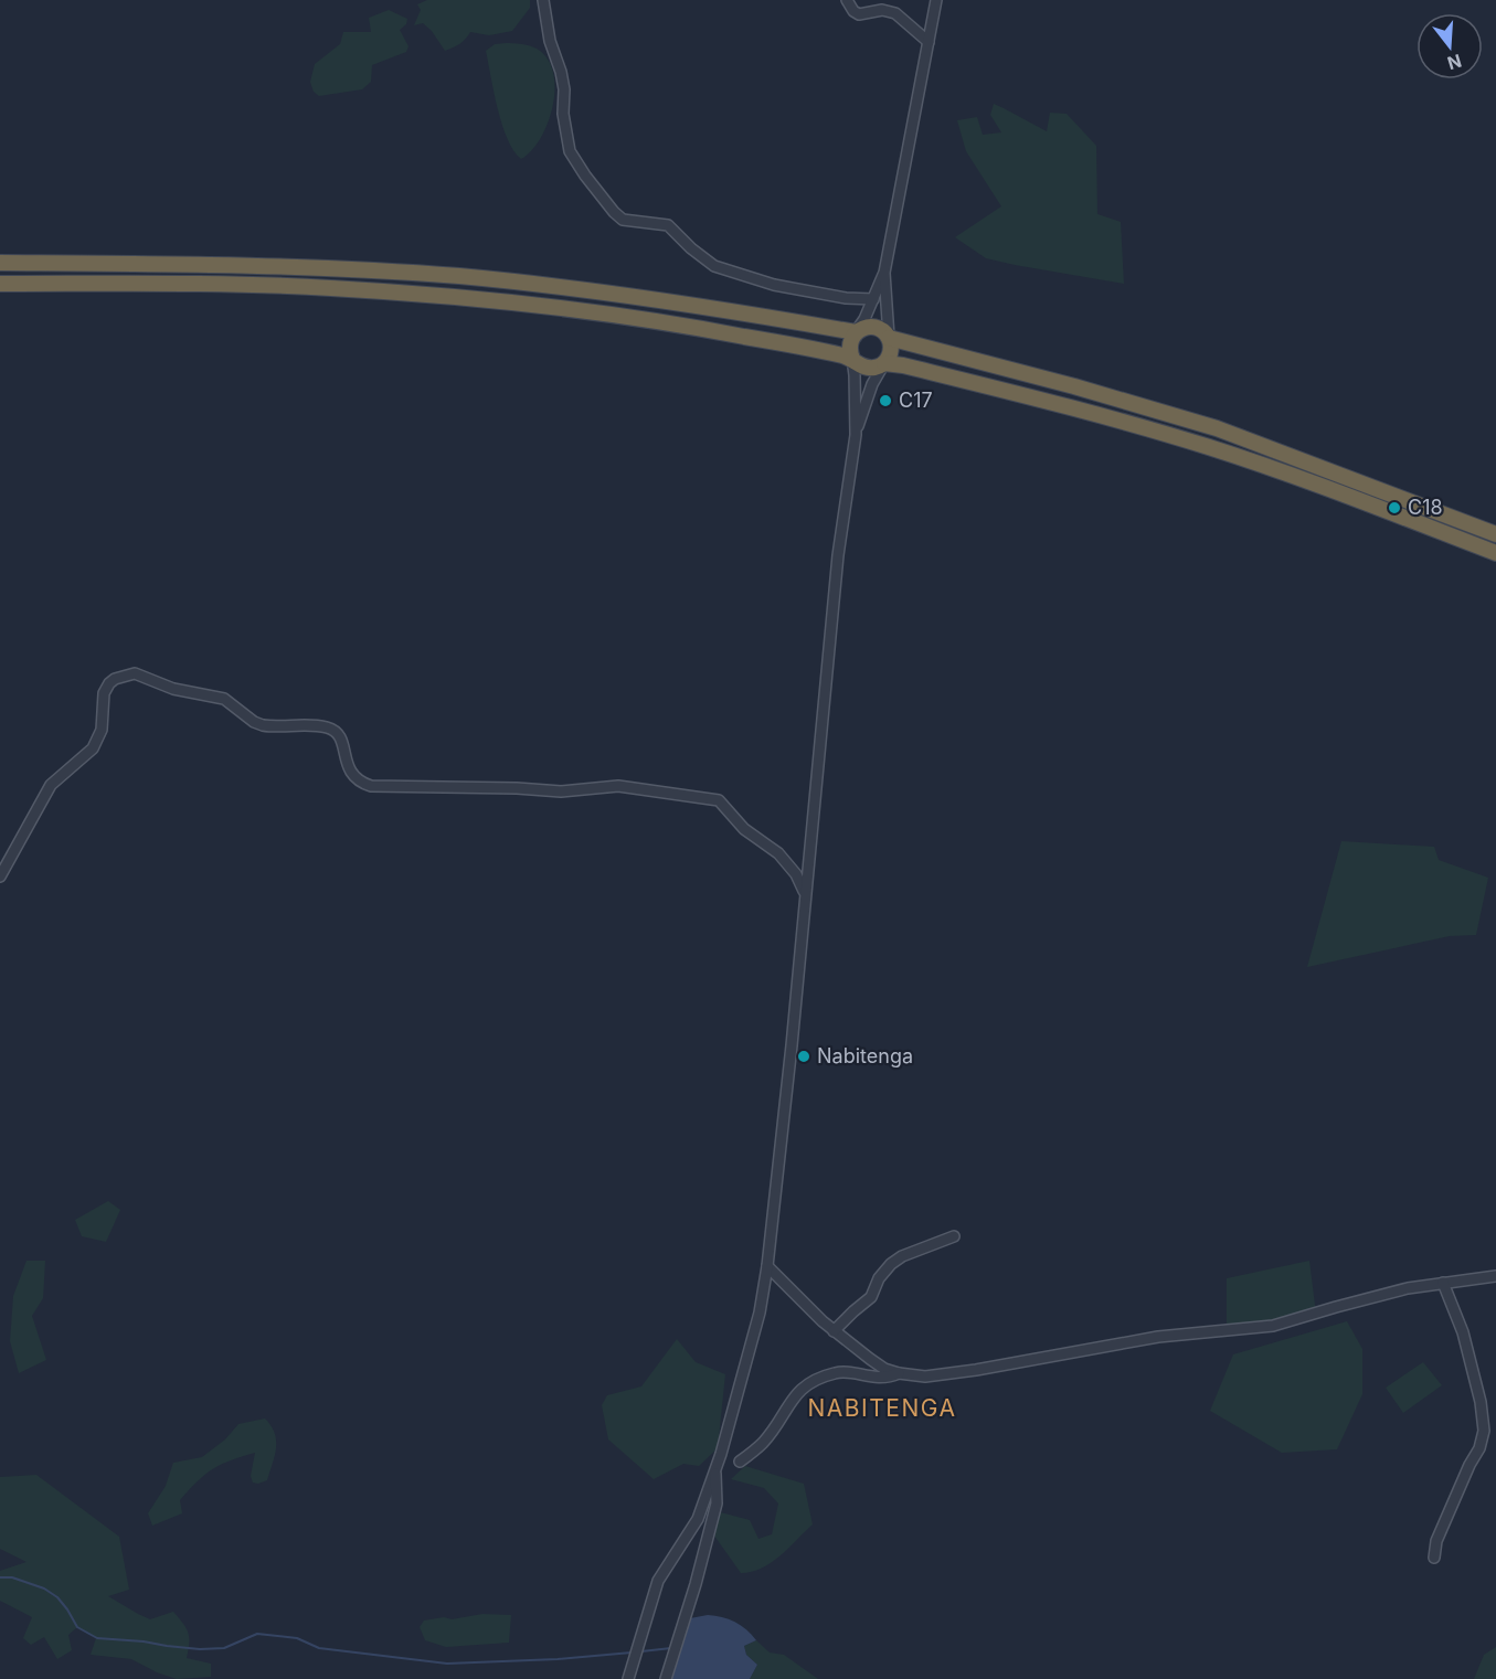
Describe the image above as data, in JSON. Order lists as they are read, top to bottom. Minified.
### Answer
{"districts":["NABITENGA"],"places":["C17","C18","Nabitenga"],"north":"bottom"}
